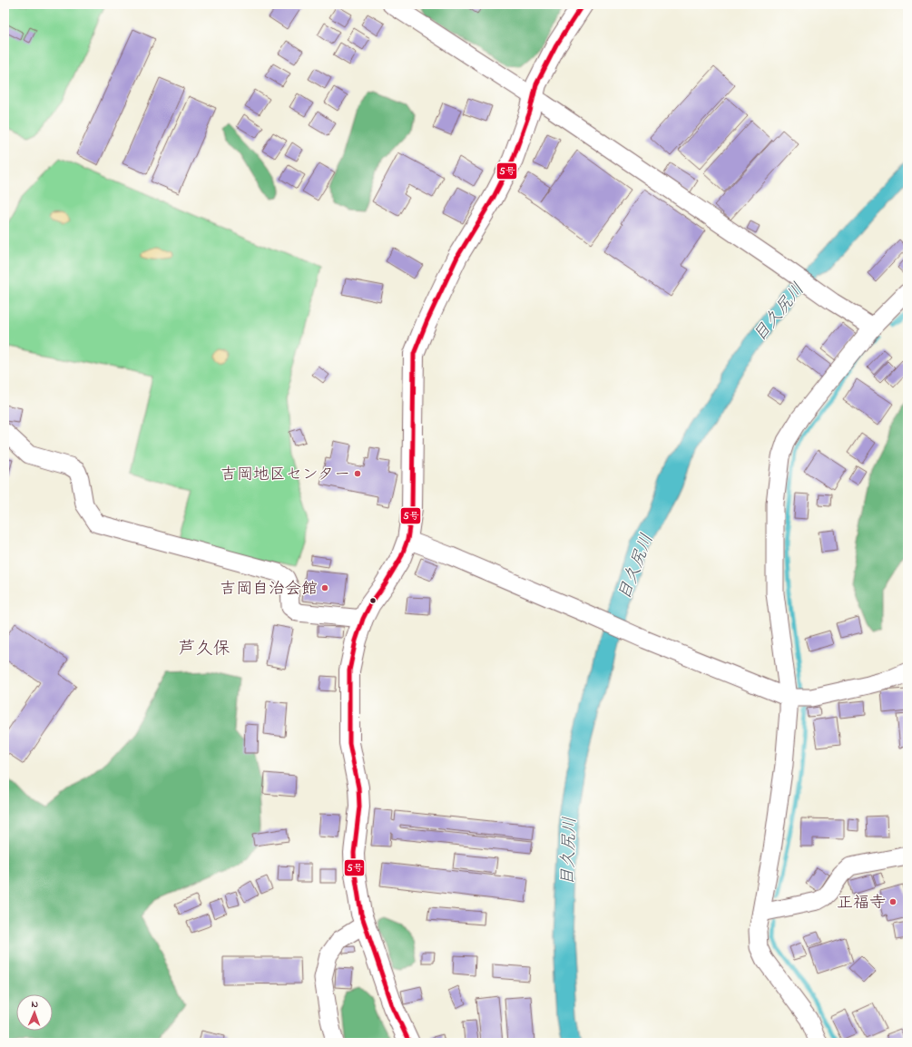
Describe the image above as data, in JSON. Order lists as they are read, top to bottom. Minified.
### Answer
{"districts":["芦久保"],"water":["目久尻川"],"places":["吉岡地区センター","吉岡自治会館","正福寺"],"lines":["transit line 5号"],"north":"top"}
